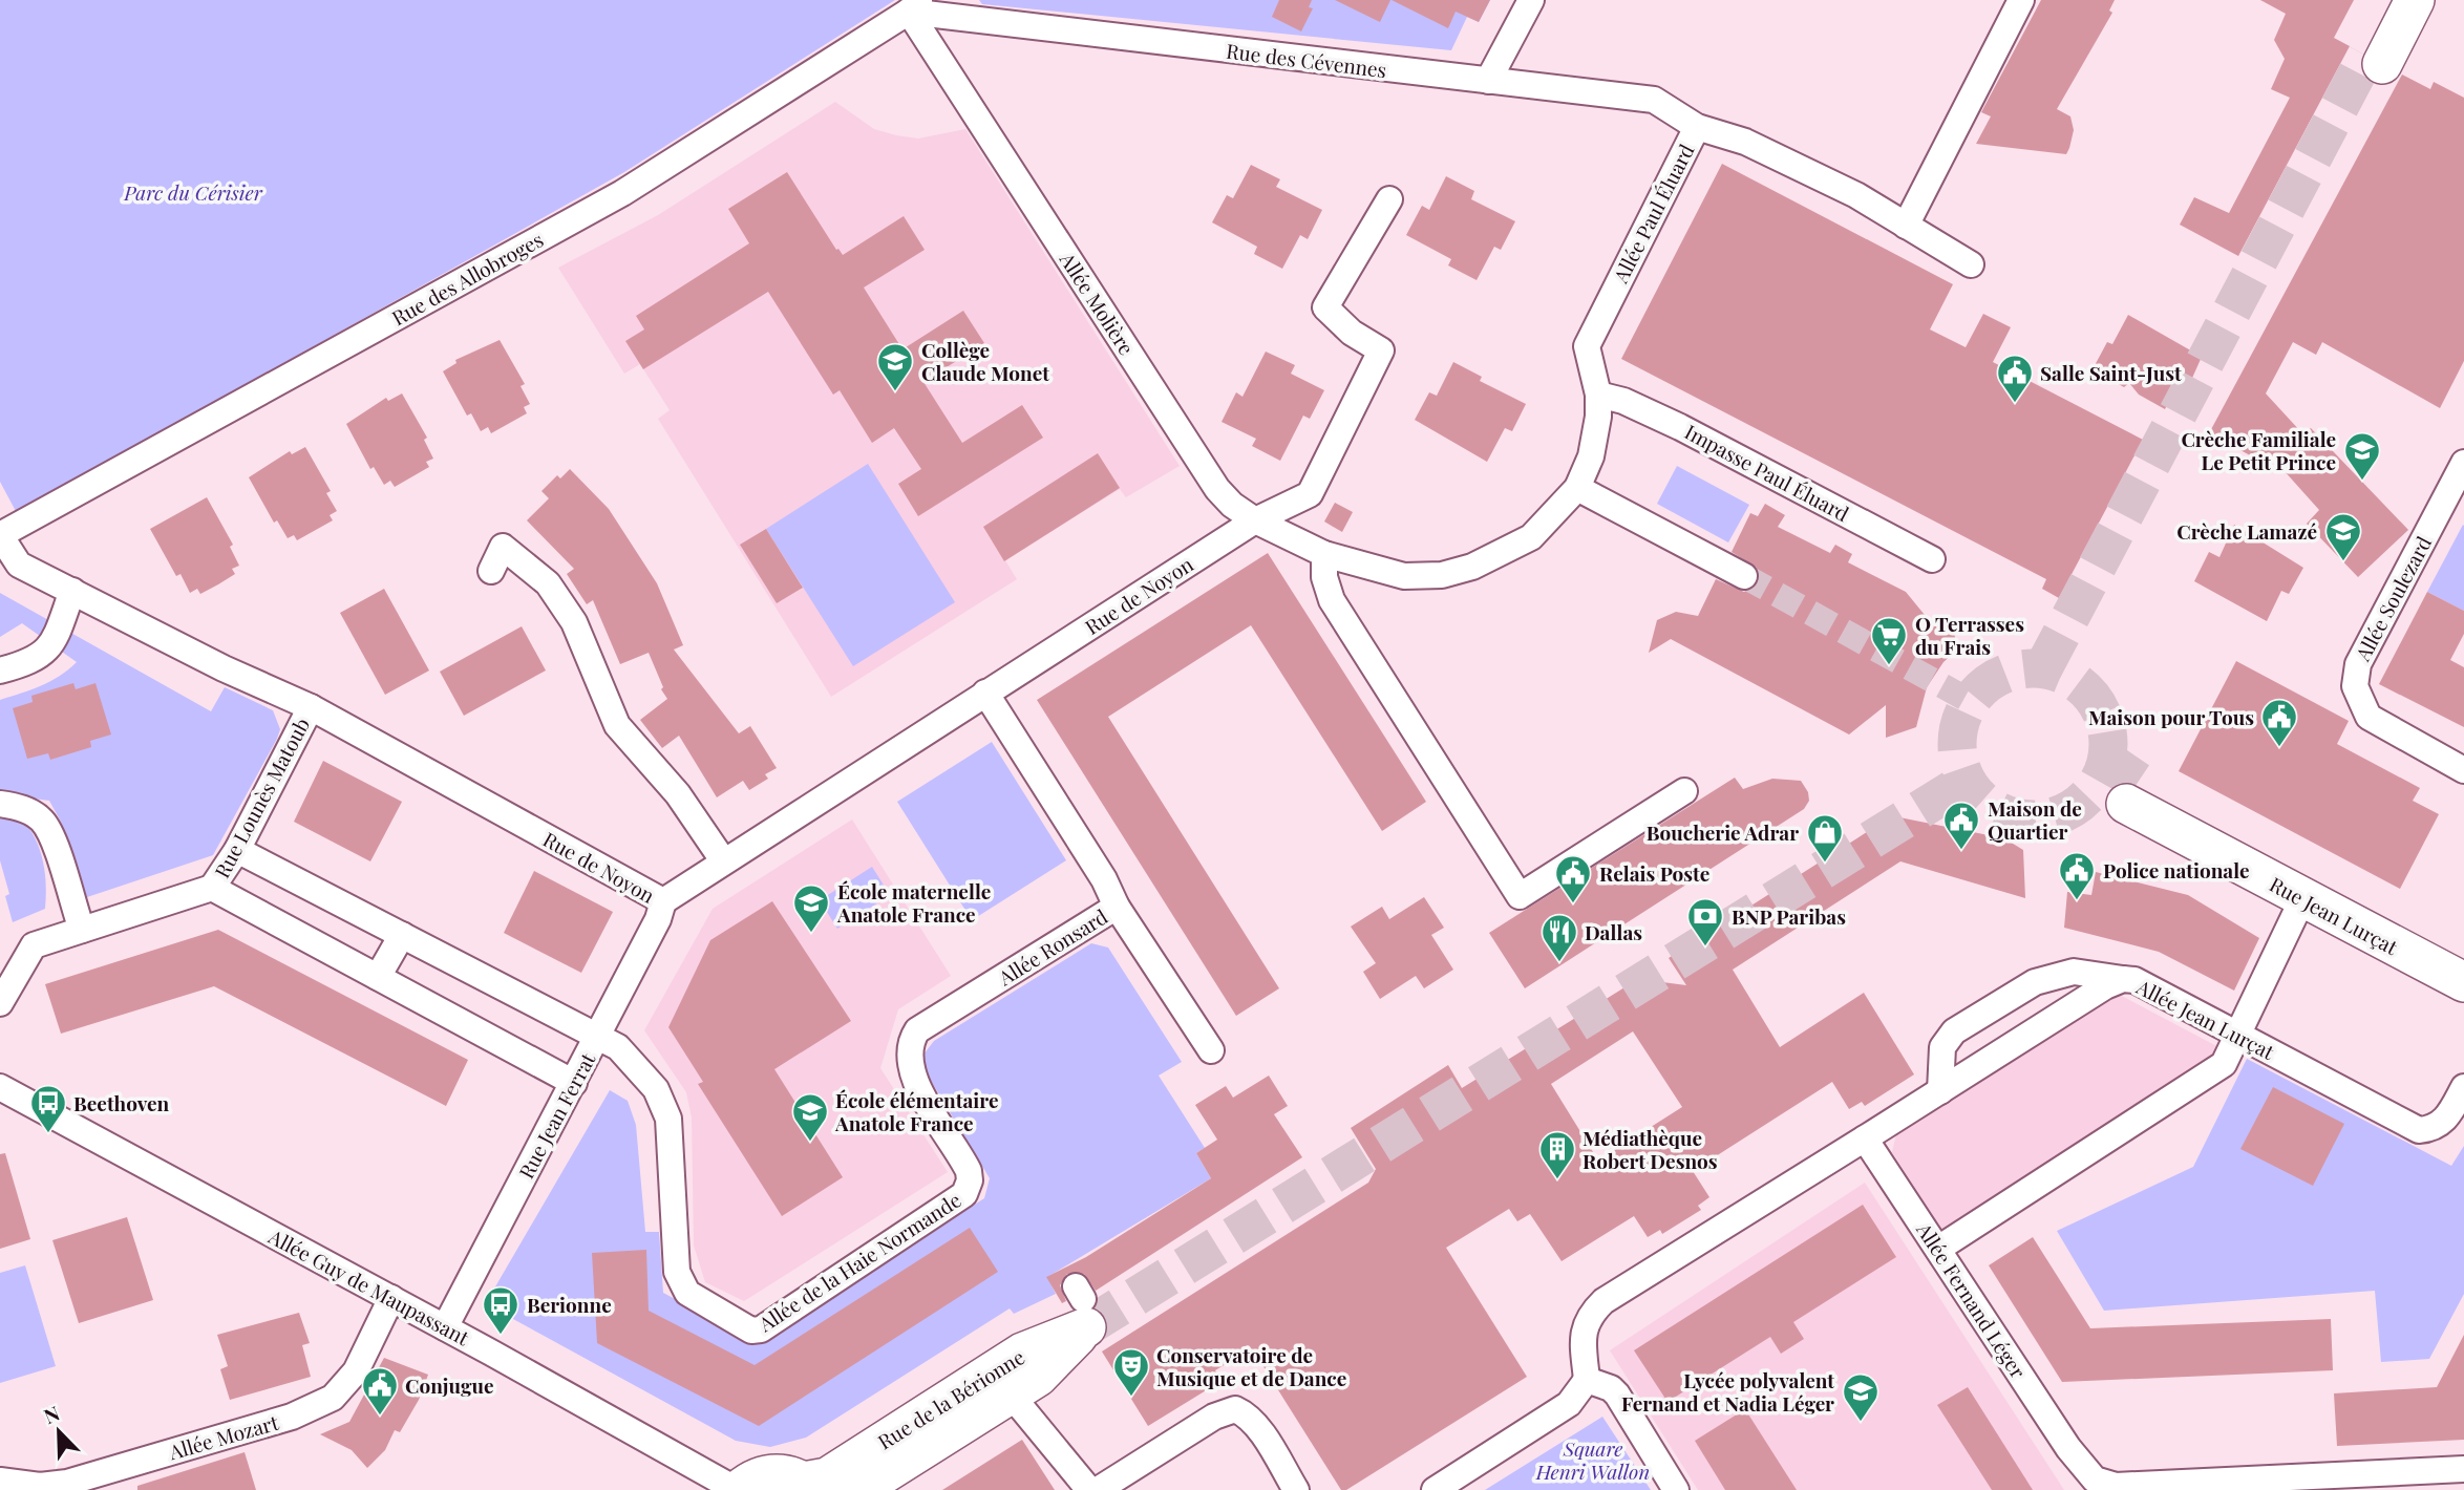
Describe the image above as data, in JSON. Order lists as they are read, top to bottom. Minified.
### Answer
{"streets":{"street":["Rue des Cévennes","Allée Paul Éluard","Rue des Allobroges","Allée Molière","Impasse Paul Éluard","Rue de Noyon","Allée Soulezard","Rue Lounès Matoub","Rue Jean Lurçat","Allée Ronsard","Allée Jean Lurçat","Rue Jean Ferrat","Allée de la Haie Normande","Allée Guy de Maupassant","Allée Fernand Léger","Rue de la Bérionne","Allée Mozart"]},"crossings":[["Rue des Cévennes","Allée Paul Éluard"],["Rue des Cévennes","Rue des Allobroges"],["Rue des Cévennes","Allée Molière"],["Allée Paul Éluard","Allée Molière"],["Allée Paul Éluard","Impasse Paul Éluard"],["Rue des Allobroges","Allée Molière"],["Rue des Allobroges","Rue de Noyon"],["Allée Molière","Rue de Noyon"],["Rue de Noyon","Rue Lounès Matoub"],["Rue de Noyon","Allée Ronsard"],["Rue de Noyon","Rue Jean Ferrat"],["Allée Ronsard","Allée de la Haie Normande"],["Allée Jean Lurçat","Allée Fernand Léger"],["Rue Jean Ferrat","Allée de la Haie Normande"],["Rue Jean Ferrat","Allée Guy de Maupassant"],["Allée Guy de Maupassant","Allée Mozart"]],"parks":["Parc du Cérisier","Square Henri Wallon"],"places":{"school or university":["Collège Claude Monet","Crèche Familiale Le Petit Prince","Crèche Lamazé","École maternelle Anatole France","École élémentaire Anatole France","Lycée polyvalent Fernand et Nadia Léger"],"public building":["Salle Saint-Just","Maison pour Tous","Maison de Quartier","Police nationale","Relais Poste","Conjugue"],"supermarket":["O Terrasses du Frais"],"shop":["Boucherie Adrar"],"bank":["BNP Paribas"],"restaurant":["Dallas"],"bus stop":["Beethoven","Berionne"],"building":["Médiathèque Robert Desnos"],"theatre":["Conservatoire de Musique et de Dance"]},"north":"top left"}
